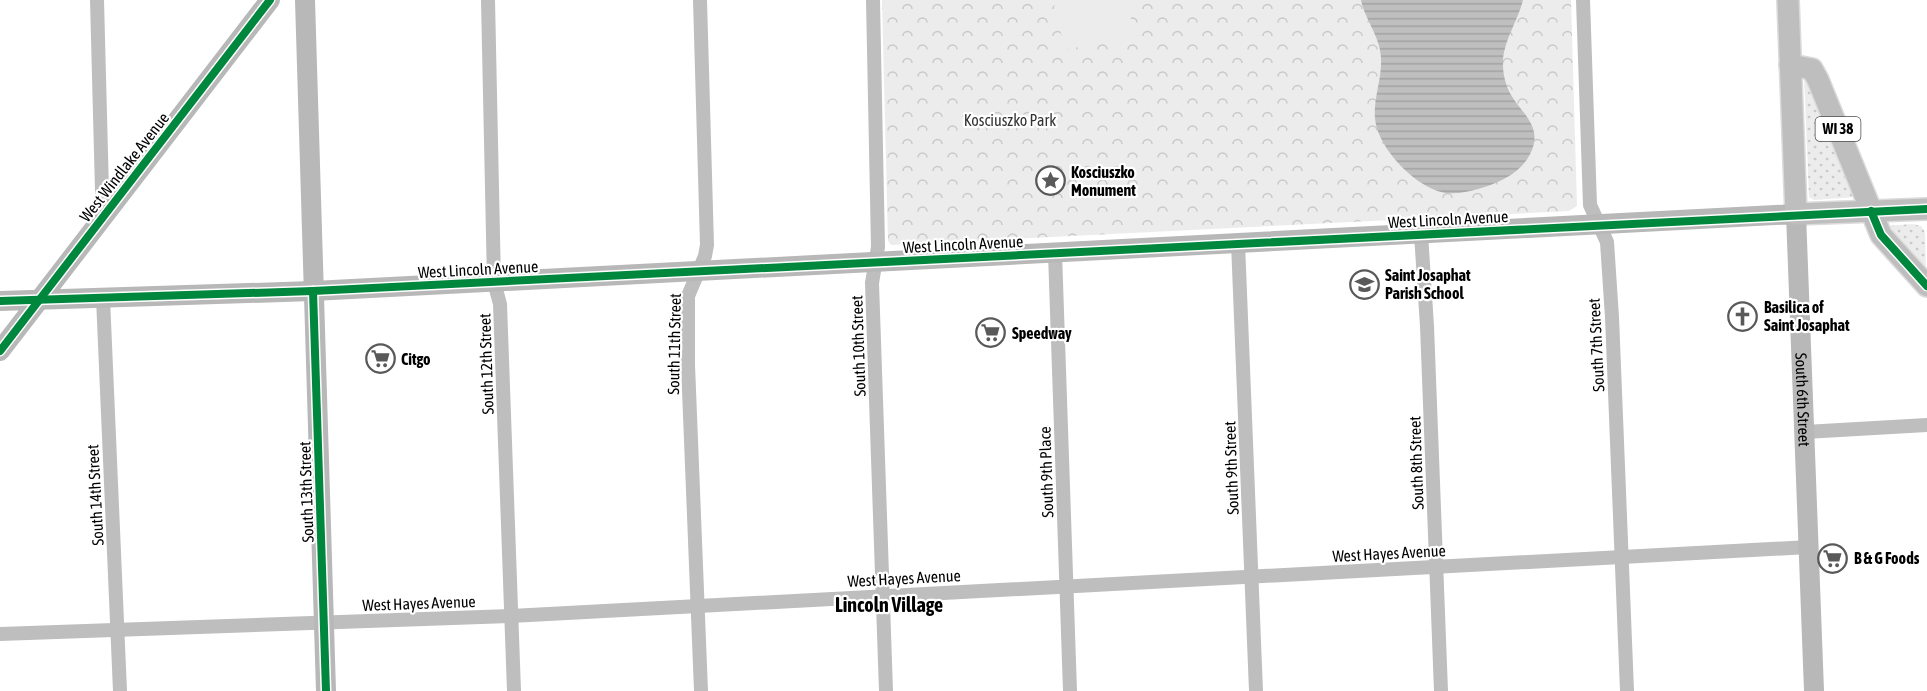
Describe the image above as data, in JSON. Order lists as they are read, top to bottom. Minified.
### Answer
{"streets":{"main road":["WI 38","West Windlake Avenue","West Lincoln Avenue","South 6th Street","South 13th Street"],"street":["South 11th Street","South 7th Street","South 10th Street","South 12th Street","South 8th Street","South 9th Street","South 9th Place","South 14th Street","West Hayes Avenue"]},"crossings":[["WI 38","West Lincoln Avenue"],["WI 38","South 6th Street"],["West Windlake Avenue","West Lincoln Avenue"],["West Lincoln Avenue","South 11th Street"],["West Lincoln Avenue","South 7th Street"],["West Lincoln Avenue","South 10th Street"],["West Lincoln Avenue","South 12th Street"],["West Lincoln Avenue","South 6th Street"],["West Lincoln Avenue","South 8th Street"],["West Lincoln Avenue","South 9th Street"],["West Lincoln Avenue","South 9th Place"],["West Lincoln Avenue","South 13th Street"],["West Lincoln Avenue","South 14th Street"],["South 11th Street","West Hayes Avenue"],["South 7th Street","West Hayes Avenue"],["South 10th Street","West Hayes Avenue"],["South 12th Street","West Hayes Avenue"],["South 6th Street","West Hayes Avenue"],["South 8th Street","West Hayes Avenue"],["South 9th Street","West Hayes Avenue"],["South 9th Place","West Hayes Avenue"],["South 13th Street","West Hayes Avenue"],["South 14th Street","West Hayes Avenue"]],"districts":["Lincoln Village"],"parks":["Kosciuszko Park"],"places":{"place":["Kosciuszko Monument"],"school or university":["Saint Josaphat Parish School"],"church":["Basilica of Saint Josaphat"],"supermarket":["Speedway","Citgo","B & G Foods"]}}
